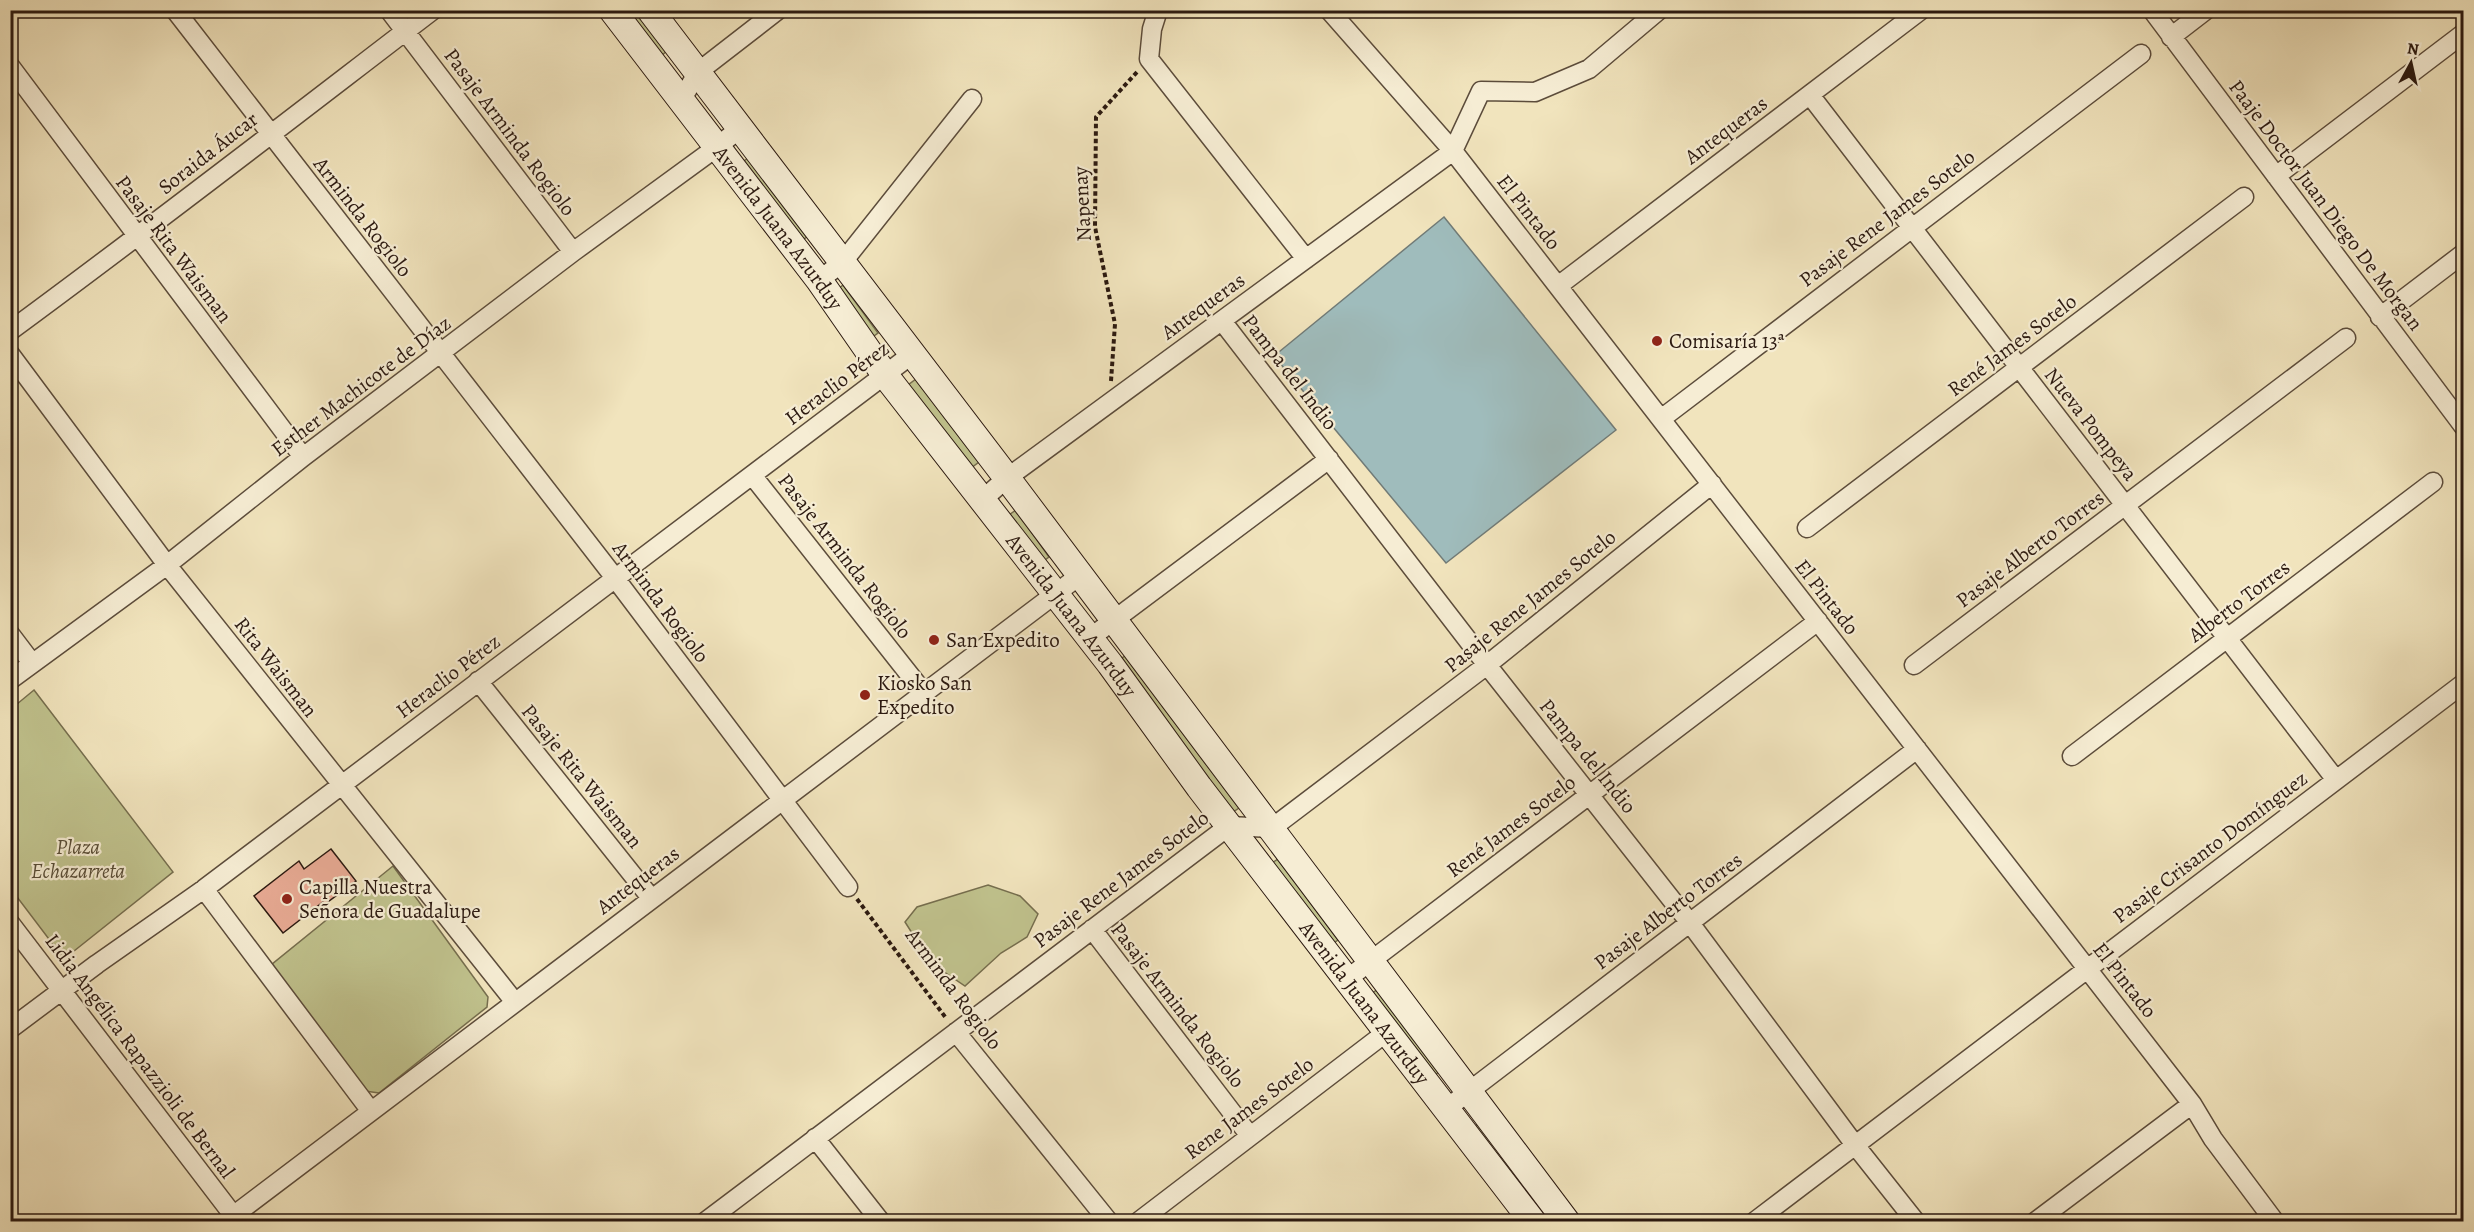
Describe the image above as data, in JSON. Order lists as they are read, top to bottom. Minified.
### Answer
{"streets":{"main road":["Avenida Juana Azurduy"],"street":["Antequeras","Pasaje Arminda Rogiolo","Soraida Áucar","Paaje Doctor Juan Diego De Morgan","El Pintado","Arminda Rogiolo","Pasaje Rene James Sotelo","Pasaje Rita Waisman","René James Sotelo","Pampa del Indio","Heraclio Pérez","Esther Machicote de Díaz","Nueva Pompeya","Pasaje Alberto Torres","Alberto Torres","Rita Waisman","Pasaje Crisanto Domínguez","Lidia Angélica Rapazzioli de Bernal","Rene James Sotelo"],"path":["Napenay"]},"crossings":[["Antequeras","Pasaje Arminda Rogiolo"],["Antequeras","Napenay"],["Antequeras","El Pintado"],["Antequeras","Arminda Rogiolo"],["Antequeras","Avenida Juana Azurduy"],["Antequeras","Pasaje Rita Waisman"],["Antequeras","Pampa del Indio"],["Antequeras","Nueva Pompeya"],["Antequeras","Rita Waisman"],["Antequeras","Lidia Angélica Rapazzioli de Bernal"],["Pasaje Arminda Rogiolo","Soraida Áucar"],["Pasaje Arminda Rogiolo","Pasaje Rene James Sotelo"],["Pasaje Arminda Rogiolo","Heraclio Pérez"],["Pasaje Arminda Rogiolo","Esther Machicote de Díaz"],["Pasaje Arminda Rogiolo","Rene James Sotelo"],["Soraida Áucar","Arminda Rogiolo"],["Soraida Áucar","Pasaje Rita Waisman"],["El Pintado","Pasaje Rene James Sotelo"],["El Pintado","René James Sotelo"],["El Pintado","Pasaje Alberto Torres"],["El Pintado","Pasaje Crisanto Domínguez"],["Arminda Rogiolo","Pasaje Rene James Sotelo"],["Arminda Rogiolo","Heraclio Pérez"],["Arminda Rogiolo","Esther Machicote de Díaz"],["Pasaje Rene James Sotelo","Avenida Juana Azurduy"],["Pasaje Rene James Sotelo","Pampa del Indio"],["Pasaje Rene James Sotelo","Nueva Pompeya"],["Avenida Juana Azurduy","René James Sotelo"],["Avenida Juana Azurduy","Heraclio Pérez"],["Avenida Juana Azurduy","Esther Machicote de Díaz"],["Avenida Juana Azurduy","Pasaje Alberto Torres"],["Avenida Juana Azurduy","Rene James Sotelo"],["Pasaje Rita Waisman","Heraclio Pérez"],["Pasaje Rita Waisman","Esther Machicote de Díaz"],["René James Sotelo","Pampa del Indio"],["René James Sotelo","Nueva Pompeya"],["Pampa del Indio","Pasaje Alberto Torres"],["Pampa del Indio","Pasaje Crisanto Domínguez"],["Heraclio Pérez","Rita Waisman"],["Heraclio Pérez","Lidia Angélica Rapazzioli de Bernal"],["Esther Machicote de Díaz","Rita Waisman"],["Nueva Pompeya","Pasaje Alberto Torres"],["Nueva Pompeya","Alberto Torres"],["Nueva Pompeya","Pasaje Crisanto Domínguez"]],"parks":["Plaza Echazarreta"],"places":["Comisaría 13ª","San Expedito","Kiosko San Expedito","Capilla Nuestra Señora de Guadalupe"],"north":"top"}
